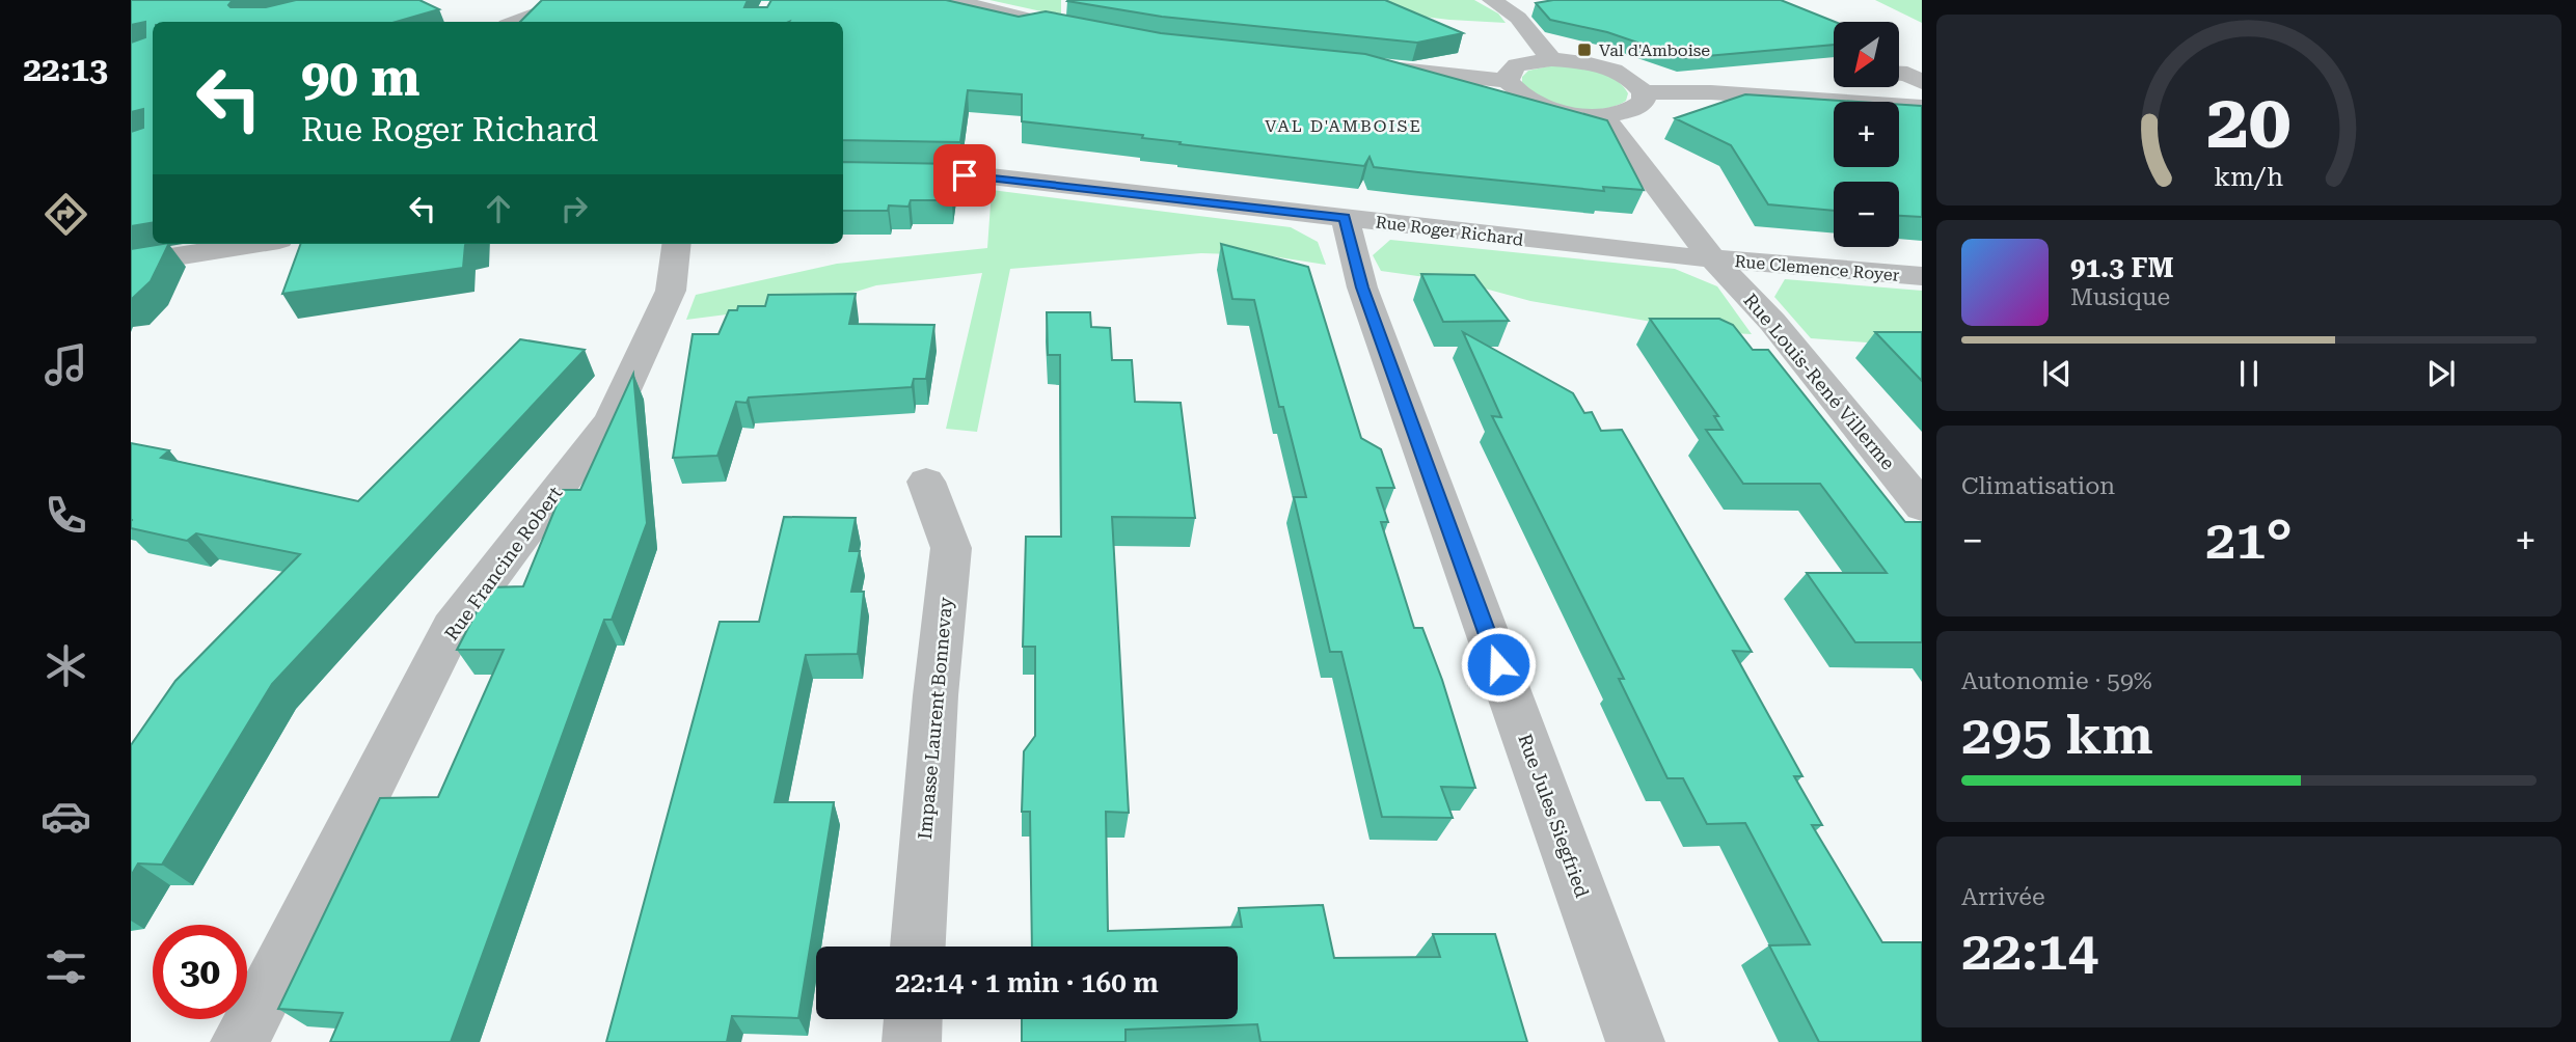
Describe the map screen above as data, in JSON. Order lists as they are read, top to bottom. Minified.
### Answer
{"streets":{"street":["Rue Roger Richard","Rue Clemence Royer","Rue Louis-René Villerme","Rue Francine Robert","Impasse Laurent Bonnevay","Rue Jules Siegfried"]},"crossings":[["Rue Roger Richard","Rue Clemence Royer"],["Rue Roger Richard","Rue Louis-René Villerme"],["Rue Roger Richard","Rue Jules Siegfried"],["Rue Clemence Royer","Rue Louis-René Villerme"]],"districts":["VAL D'AMBOISE"],"places":{"transit":["Val d'Amboise"]},"north":"bottom left","page":{"tabs":"22:13","map_buttons":["+","−"],"turn":["90 m","Rue Roger Richard"],"song":["91.3 FM","Musique"],"tile":["Climatisation",["Autonomie · 59%","295 km"],["Arrivée","22:14"]],"heat":["−","21°","+"],"limit":"30","trip":"22:14 · 1 min · 160 m","gauge":["20","km/h"]}}
